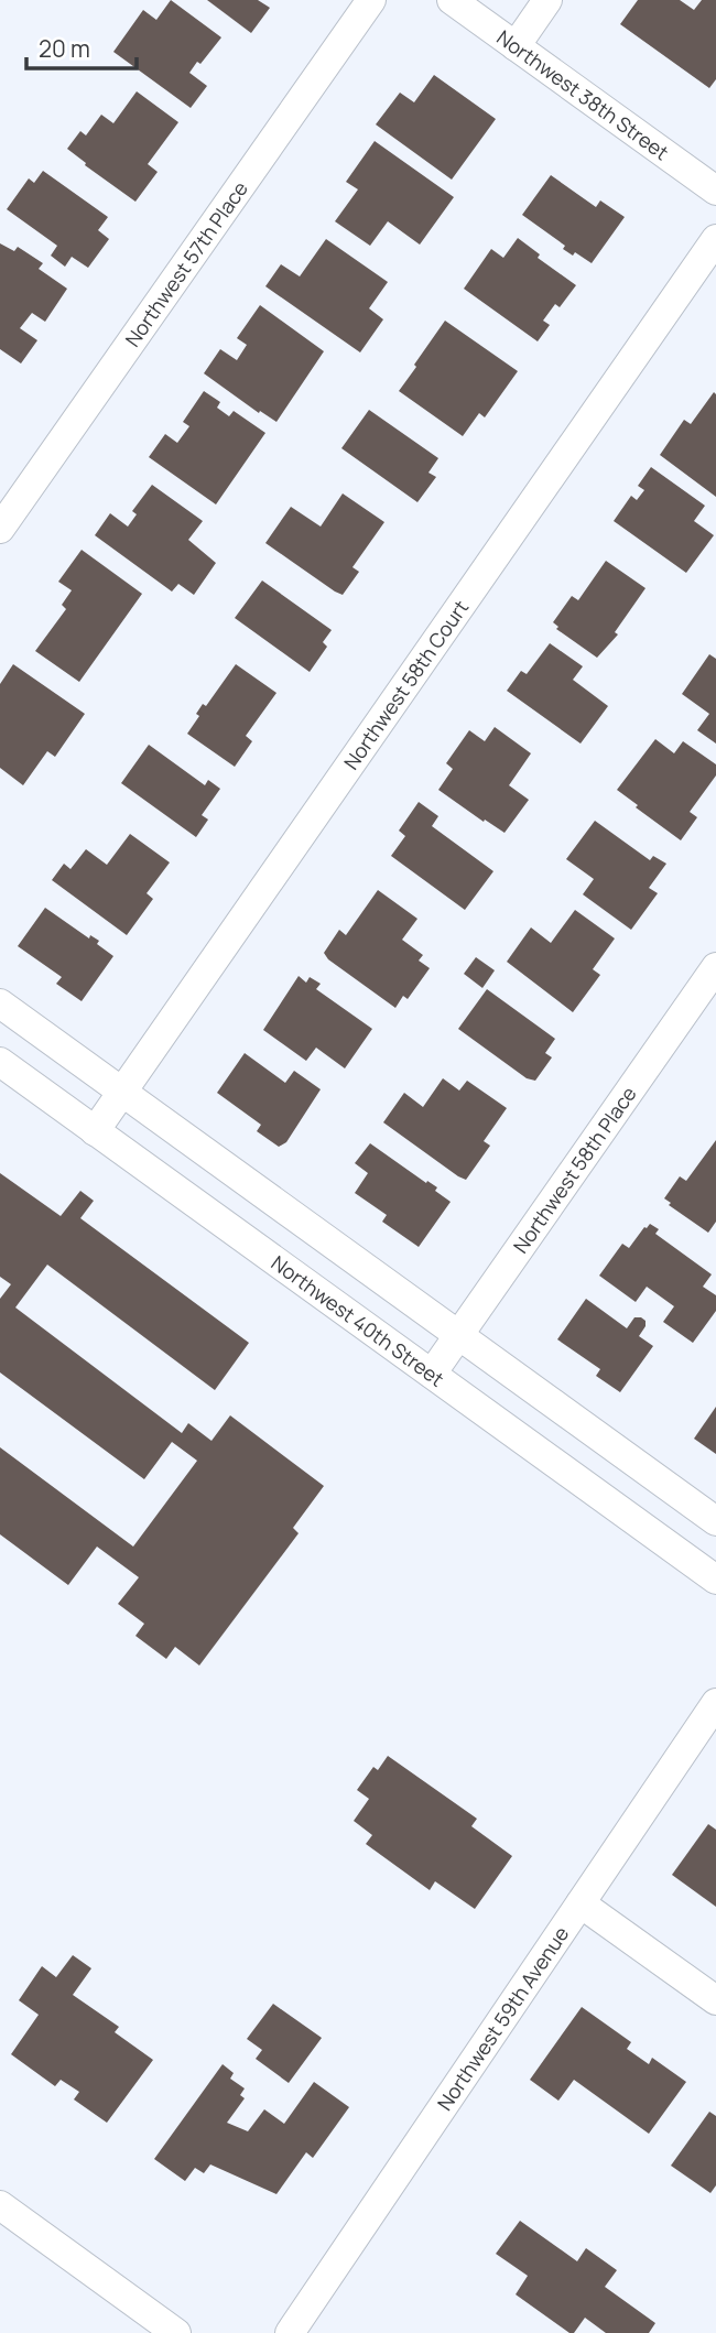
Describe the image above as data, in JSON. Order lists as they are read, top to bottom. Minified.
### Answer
{"streets":{"street":["Northwest 38th Street","Northwest 57th Place","Northwest 58th Court","Northwest 58th Place","Northwest 40th Street","Northwest 59th Avenue"]},"crossings":[["Northwest 58th Court","Northwest 40th Street"],["Northwest 58th Place","Northwest 40th Street"]],"scale_bar":"20 m"}
